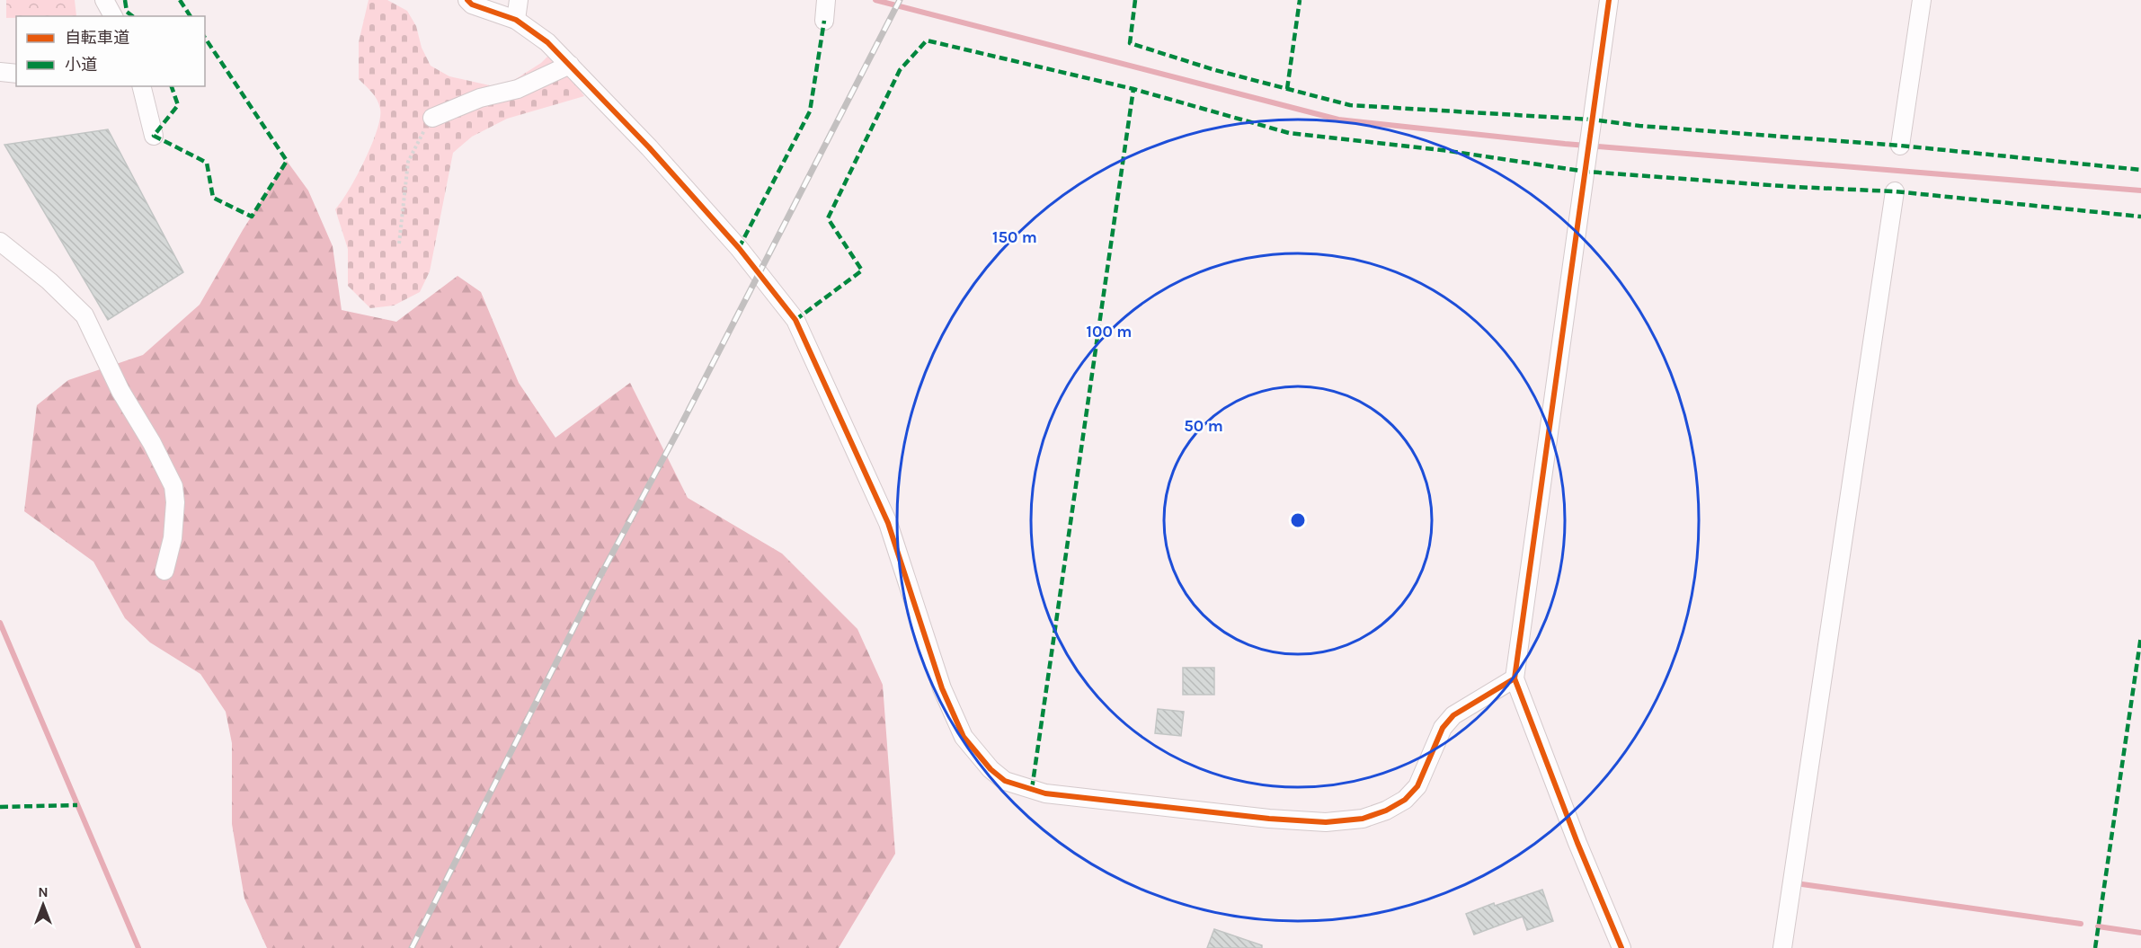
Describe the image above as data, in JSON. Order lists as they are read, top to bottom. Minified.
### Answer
{"legend":["自転車道","小道"],"north":"top","rings":["150 m","100 m","50 m"]}
